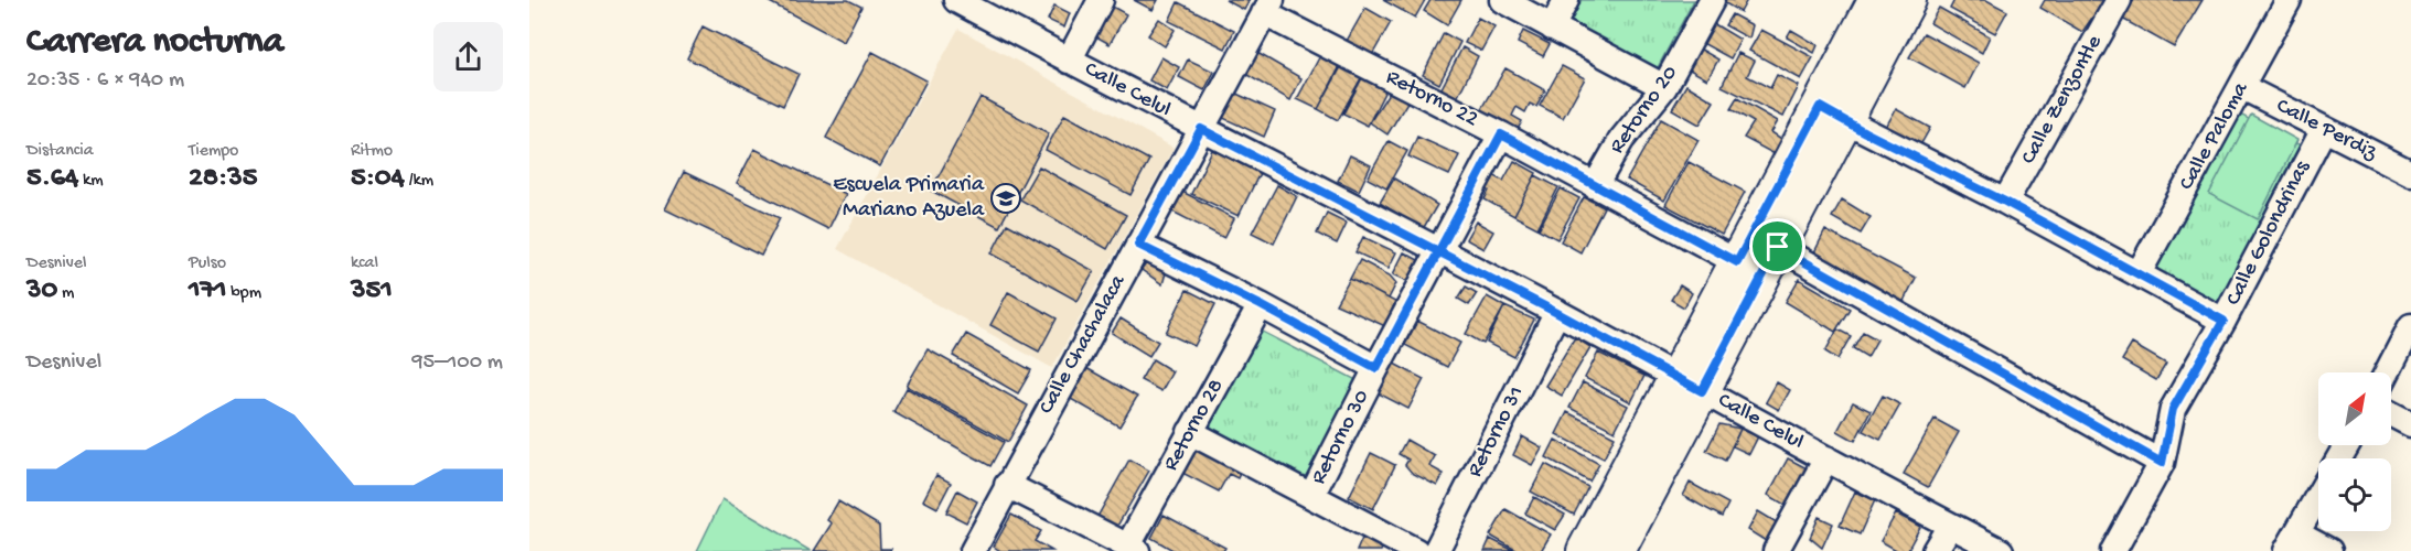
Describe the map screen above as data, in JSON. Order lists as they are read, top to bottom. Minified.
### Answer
{"streets":{"street":["Calle Celul","Retorno 22","Calle Zenzontle","Retorno 20","Calle Perdiz","Calle Paloma","Calle Golondrinas","Calle Chachalaca","Retorno 28","Retorno 31","Retorno 30"]},"crossings":[["Calle Celul","Calle Chachalaca"],["Calle Celul","Retorno 31"],["Calle Celul","Retorno 30"],["Retorno 22","Retorno 20"],["Retorno 22","Calle Chachalaca"],["Retorno 22","Retorno 30"],["Calle Perdiz","Calle Paloma"],["Calle Perdiz","Calle Golondrinas"]],"places":{"school or university":["Escuela Primaria Mariano Azuela"]},"north":"top right","page":{"heading":["Carrera nocturna","20:35 · 6 × 940 m"],"stats":[["Distancia","5.64 km"],["Tiempo","28:35"],["Ritmo","5:04 /km"],["Desnivel","30 m"],["Pulso","171 bpm"],["kcal","351"]],"chart":["Desnivel","95–100 m"]}}
